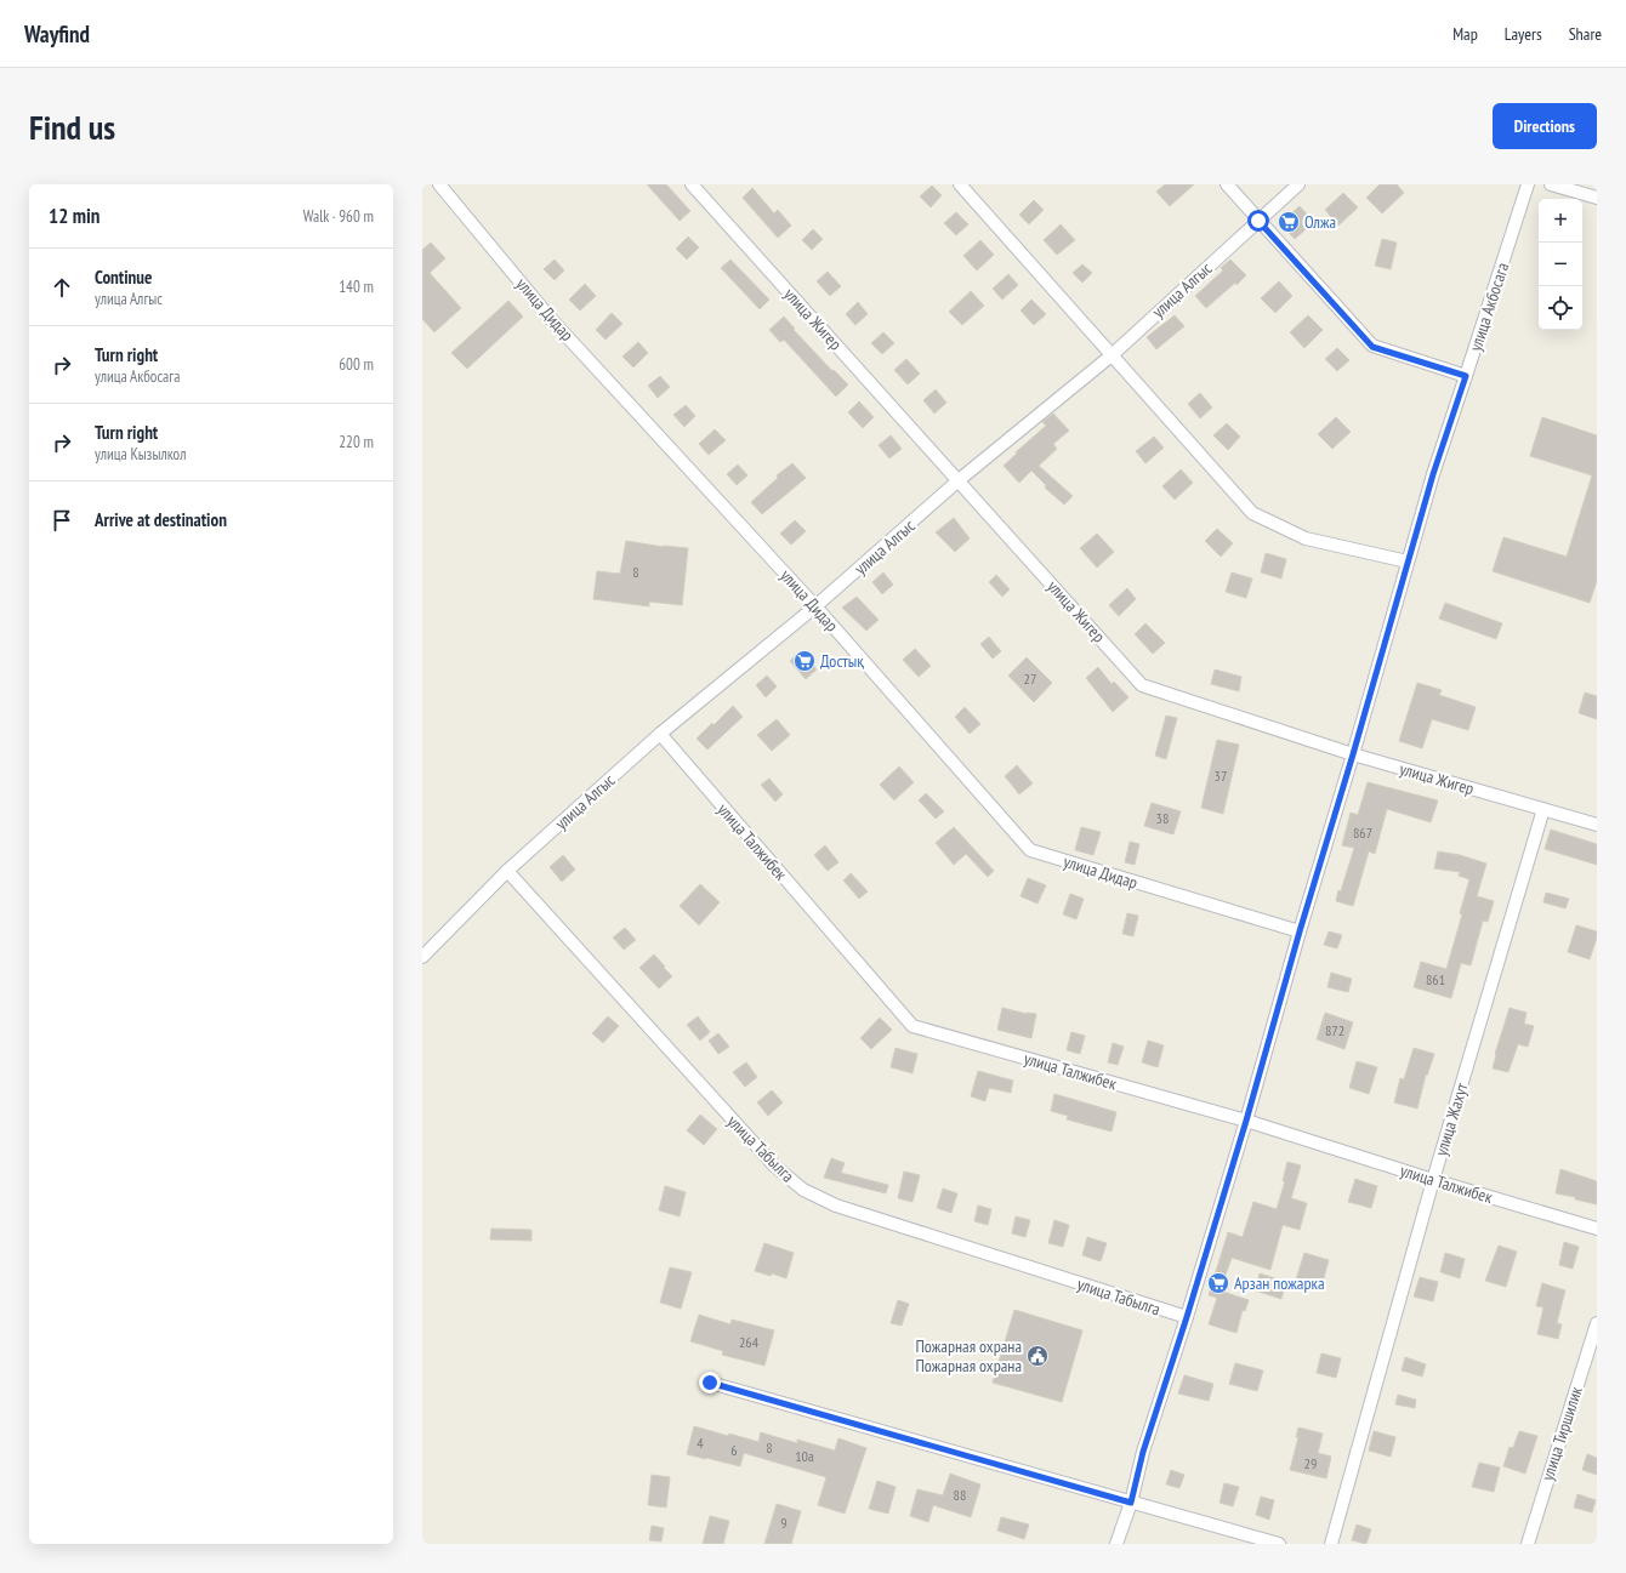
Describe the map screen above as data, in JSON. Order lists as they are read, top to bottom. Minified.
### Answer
{"streets":{"street":["улица Алгыс","улица Акбосага","улица Дидар","улица Жигер","улица Талжибек","улица Жахут","улица Табылга","улица Тиршилик"]},"crossings":[["улица Алгыс","улица Дидар"],["улица Алгыс","улица Жигер"],["улица Алгыс","улица Талжибек"],["улица Алгыс","улица Табылга"],["улица Акбосага","улица Дидар"],["улица Акбосага","улица Жигер"],["улица Акбосага","улица Талжибек"],["улица Акбосага","улица Табылга"],["улица Жигер","улица Жахут"],["улица Талжибек","улица Жахут"]],"places":{"supermarket":["Олжа","Достық","Арзан пожарка"],"public building":["Пожарная охрана Пожарная охрана"]},"house_numbers":["8","27","37","38","867","861","872","264","4","8","6","10а","29","88","9"],"page":{"header":"Wayfind","nav":["Map","Layers","Share"],"buttons":"Directions","title":"Find us","heading":["12 min","Walk · 960 m"],"map_buttons":["+","−"],"list":[["Continue","улица Алгыс","140 m"],["Turn right","улица Акбосага","600 m"],["Turn right","улица Кызылкол","220 m"],"Arrive at destination"]}}
